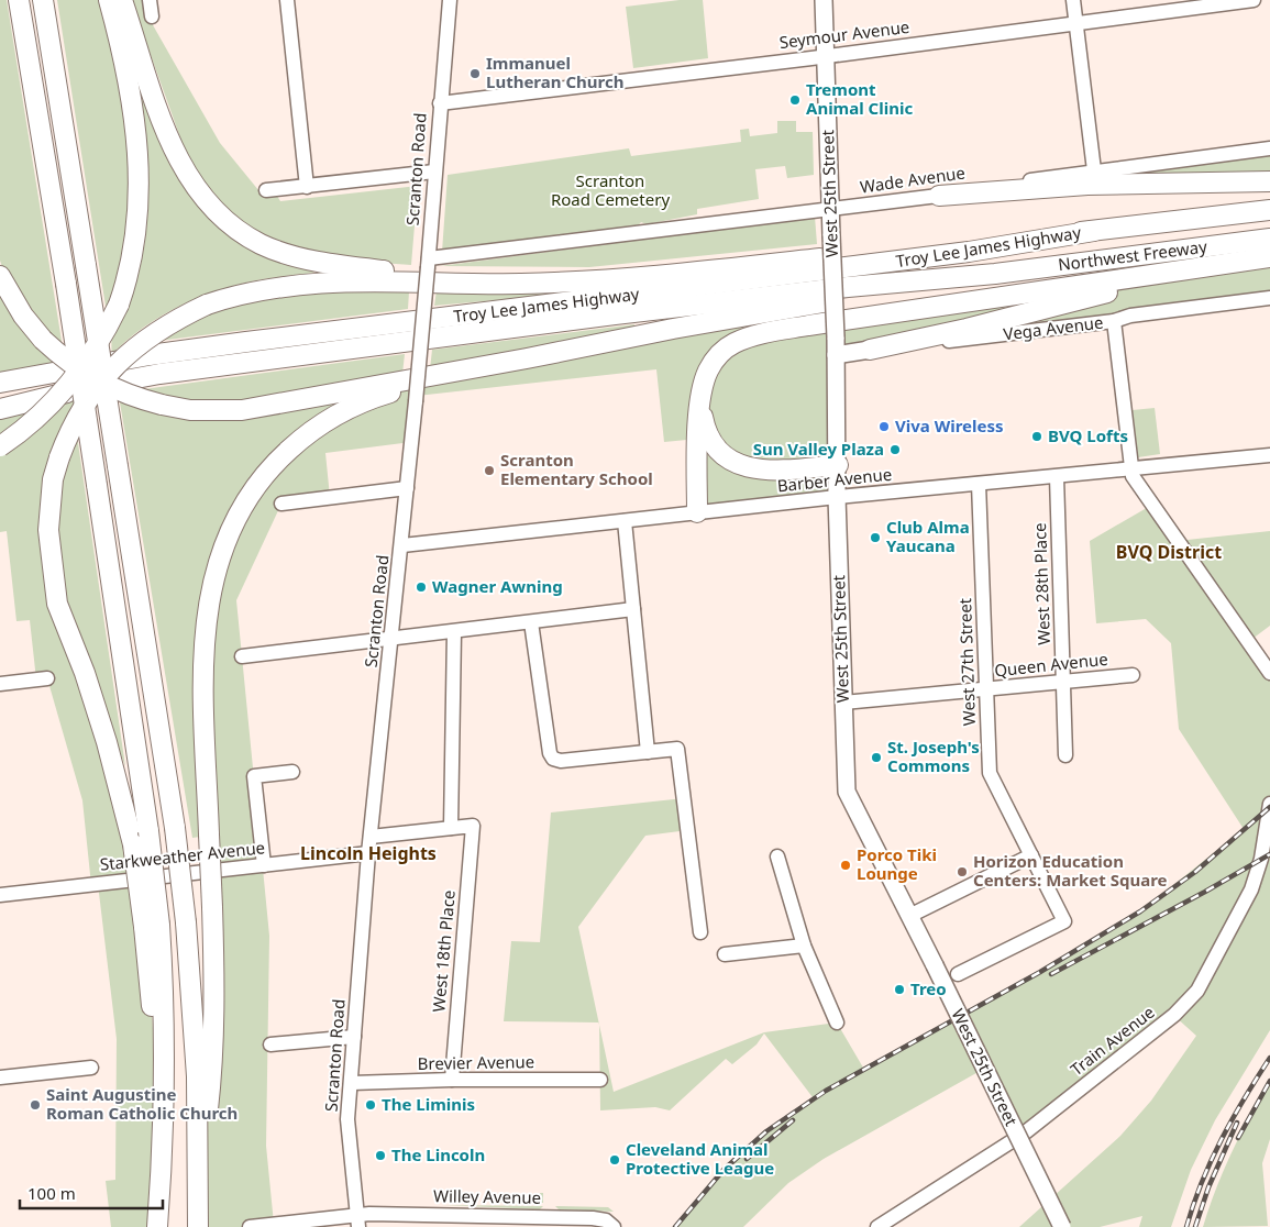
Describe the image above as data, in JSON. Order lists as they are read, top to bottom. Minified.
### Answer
{"streets":{"highway":["Troy Lee James Highway","Northwest Freeway"],"main road":["West 25th Street","Vega Avenue"],"street":["Seymour Avenue","Scranton Road","Wade Avenue","Barber Avenue","West 28th Place","West 27th Street","Queen Avenue","Starkweather Avenue","West 18th Place","Train Avenue","Brevier Avenue","Willey Avenue"]},"crossings":[["Seymour Avenue","Scranton Road"],["Seymour Avenue","West 25th Street"],["Scranton Road","Wade Avenue"],["Scranton Road","Barber Avenue"],["Scranton Road","Starkweather Avenue"],["Scranton Road","Brevier Avenue"],["Scranton Road","Willey Avenue"],["Wade Avenue","West 25th Street"],["West 25th Street","Vega Avenue"],["West 25th Street","Barber Avenue"],["West 25th Street","Queen Avenue"],["Troy Lee James Highway","Northwest Freeway"],["Barber Avenue","West 28th Place"],["Barber Avenue","West 27th Street"],["West 28th Place","Queen Avenue"],["West 27th Street","Queen Avenue"],["West 18th Place","Brevier Avenue"]],"districts":["BVQ District","Lincoln Heights"],"parks":["Scranton Road Cemetery"],"places":["Immanuel Lutheran Church","Tremont Animal Clinic","Viva Wireless","BVQ Lofts","Sun Valley Plaza","Scranton Elementary School","Club Alma Yaucana","Wagner Awning","St. Joseph's Commons","Porco Tiki Lounge","Horizon Education Centers: Market Square","Treo","Saint Augustine Roman Catholic Church","The Liminis","The Lincoln","Cleveland Animal Protective League"],"scale_bar":"100 m"}
